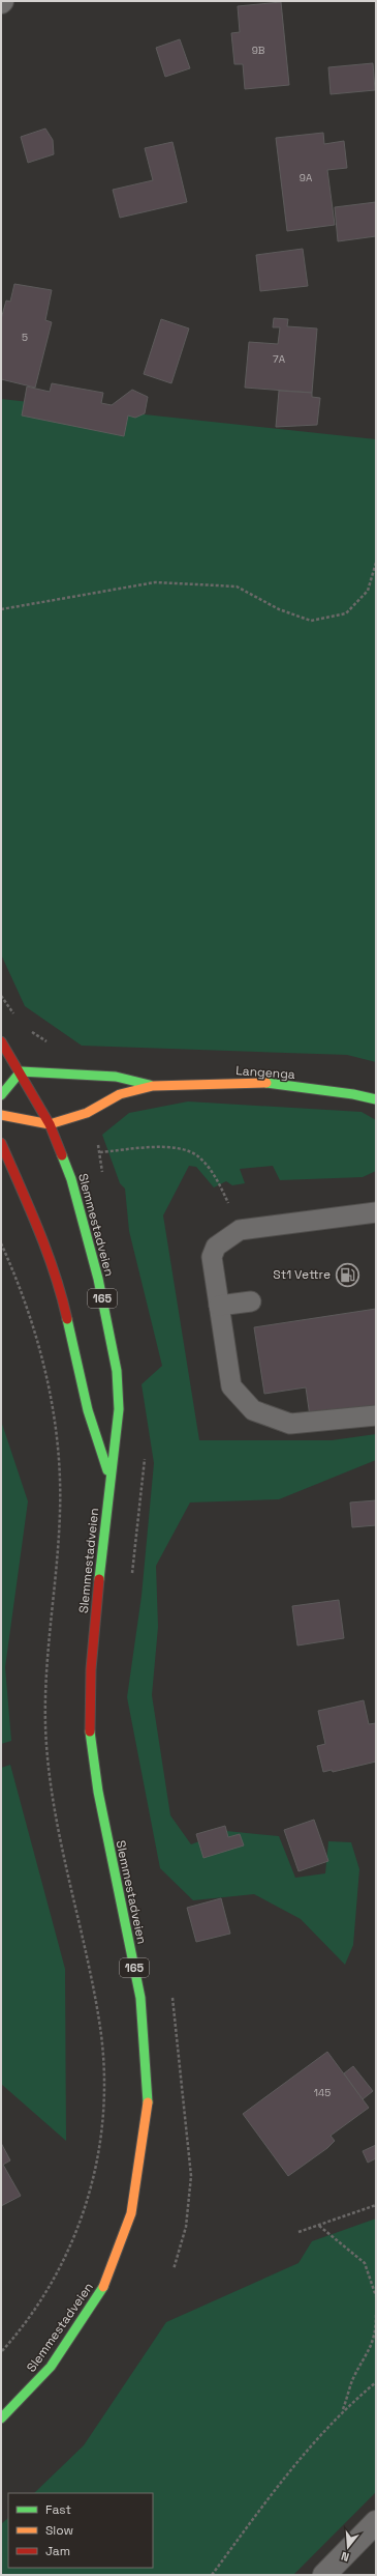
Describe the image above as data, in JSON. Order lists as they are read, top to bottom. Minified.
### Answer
{"streets":{"main road":["Langenga","Slemmestadveien","165"]},"crossings":[["Langenga","Slemmestadveien"]],"places":{"fuel station":["St1 Vettre"]},"house_numbers":["9B","9A","5","7A","145"],"legend":["Fast","Slow","Jam"],"north":"bottom"}
